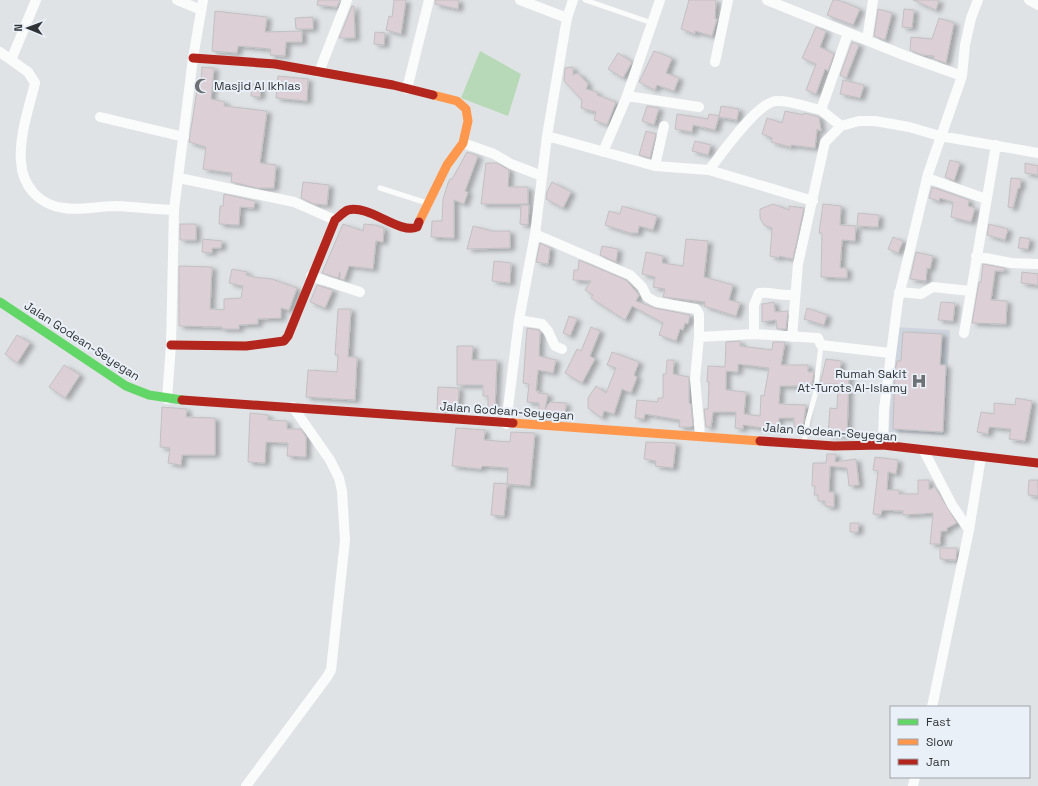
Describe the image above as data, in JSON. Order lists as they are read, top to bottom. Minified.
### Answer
{"streets":{"main road":["Jalan Godean-Seyegan"]},"places":{"mosque":["Masjid Al Ikhlas"],"hospital":["Rumah Sakit At-Turots Al-Islamy"]},"legend":["Fast","Slow","Jam"],"north":"left"}
